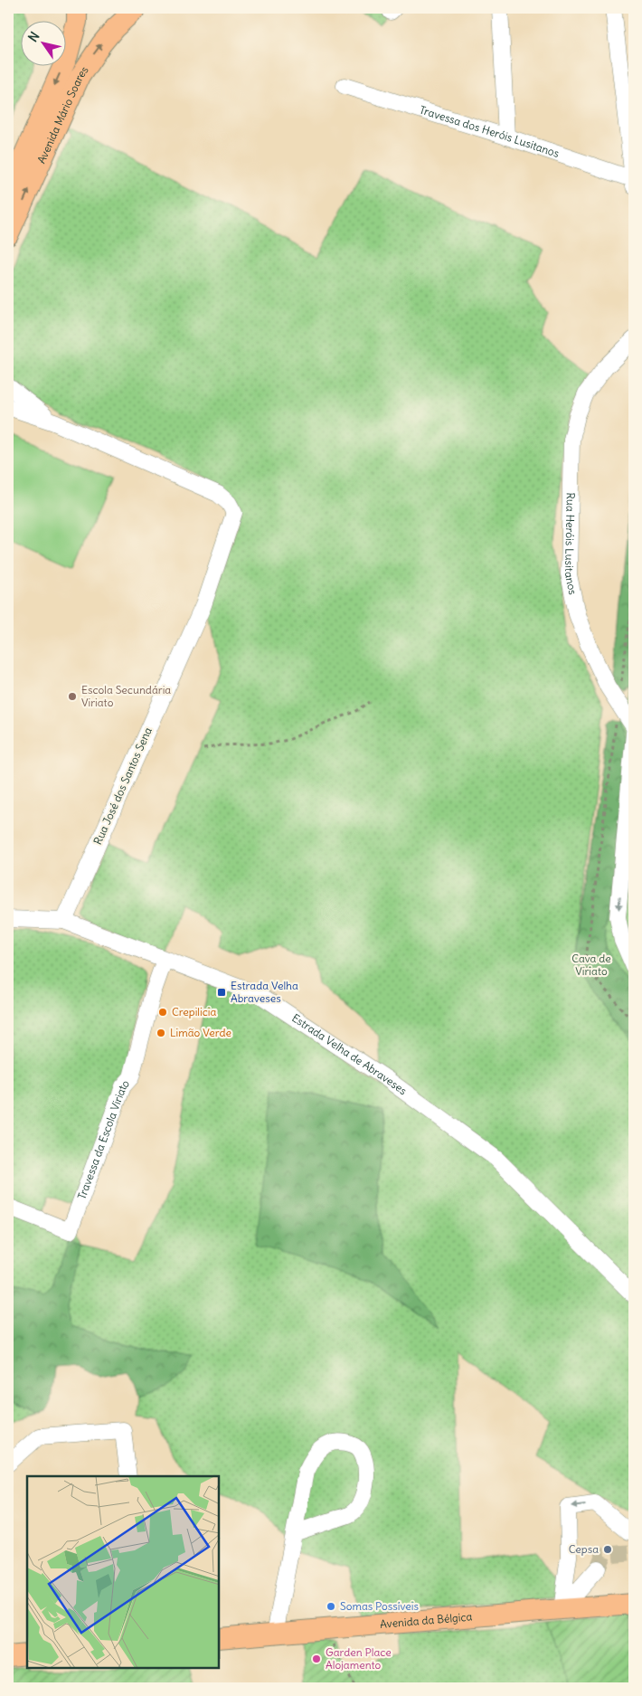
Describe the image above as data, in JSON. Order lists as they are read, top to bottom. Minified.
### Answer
{"streets":{"main road":["Avenida Mário Soares","Avenida da Bélgica"],"street":["Travessa dos Heróis Lusitanos","Rua Heróis Lusitanos","Rua José dos Santos Sena","Estrada Velha de Abraveses","Travessa da Escola Viriato"]},"crossings":[["Rua José dos Santos Sena","Estrada Velha de Abraveses"],["Estrada Velha de Abraveses","Travessa da Escola Viriato"]],"parks":["Cava de Viriato"],"places":{"other":["Escola Secundária Viriato","Crepilicia","Limão Verde","Cepsa","Somas Possíveis","Garden Place Alojamento"],"transit":["Estrada Velha Abraveses"]},"north":"top left"}
